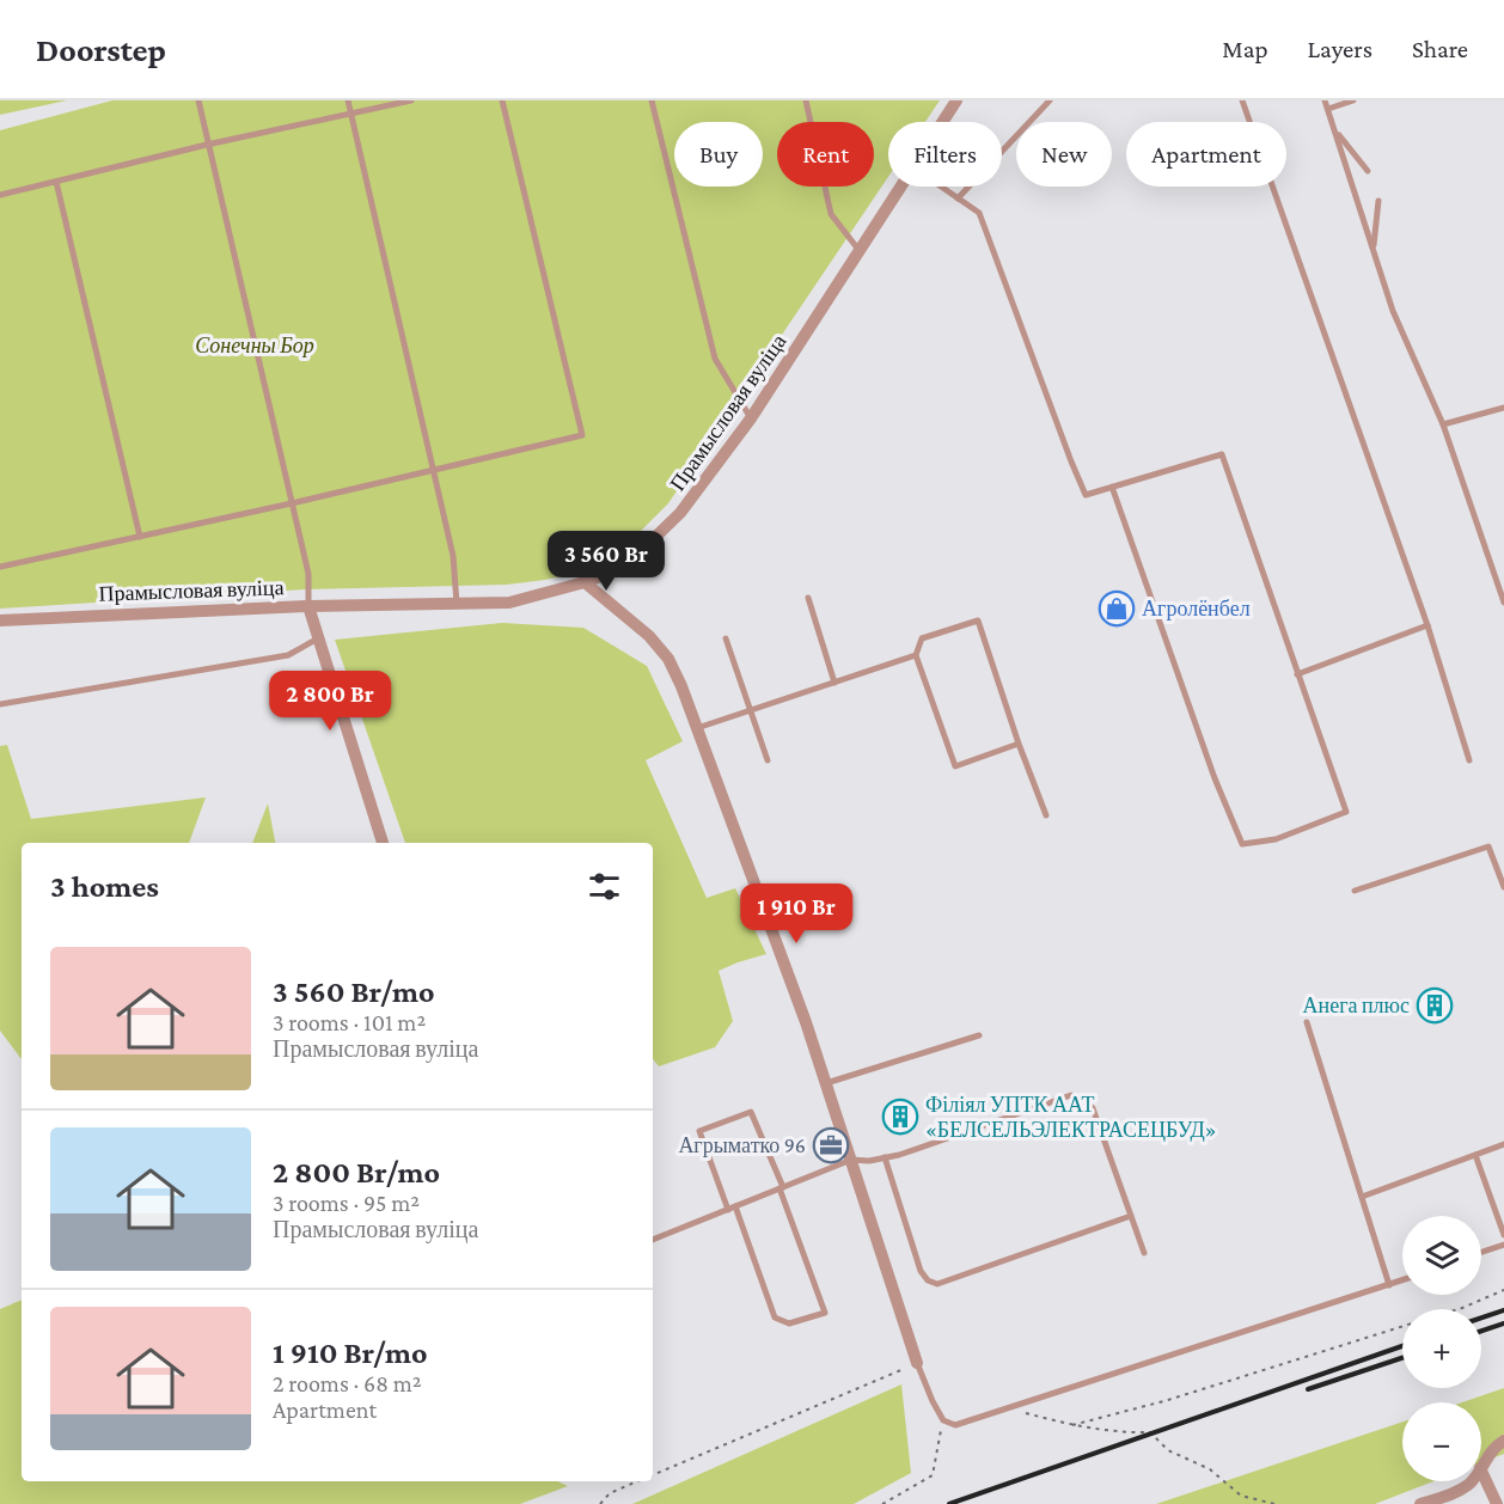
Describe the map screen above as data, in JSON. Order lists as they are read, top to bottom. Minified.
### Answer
{"streets":{"street":["Прамысловая вуліца"]},"parks":["Сонечны Бор"],"places":{"shop":["Агролёнбел"],"building":["Анега плюс","Філіял УПТК ААТ «БЕЛСЕЛЬЭЛЕКТРАСЕЦБУД»"],"office":["Агрыматко 96"]},"page":{"header":"Doorstep","nav":["Map","Layers","Share"],"chip":["Buy","Rent","Filters","New","Apartment"],"price":["3 560 Br","2 800 Br","1 910 Br"],"heading":"3 homes","list":[{"name":"3 560 Br/mo","note":"3 rooms · 101 m² · Прамысловая вуліца"},{"name":"2 800 Br/mo","note":"3 rooms · 95 m² · Прамысловая вуліца"},{"name":"1 910 Br/mo","note":"2 rooms · 68 m² · Apartment"}],"map_buttons":["+","−"]}}
